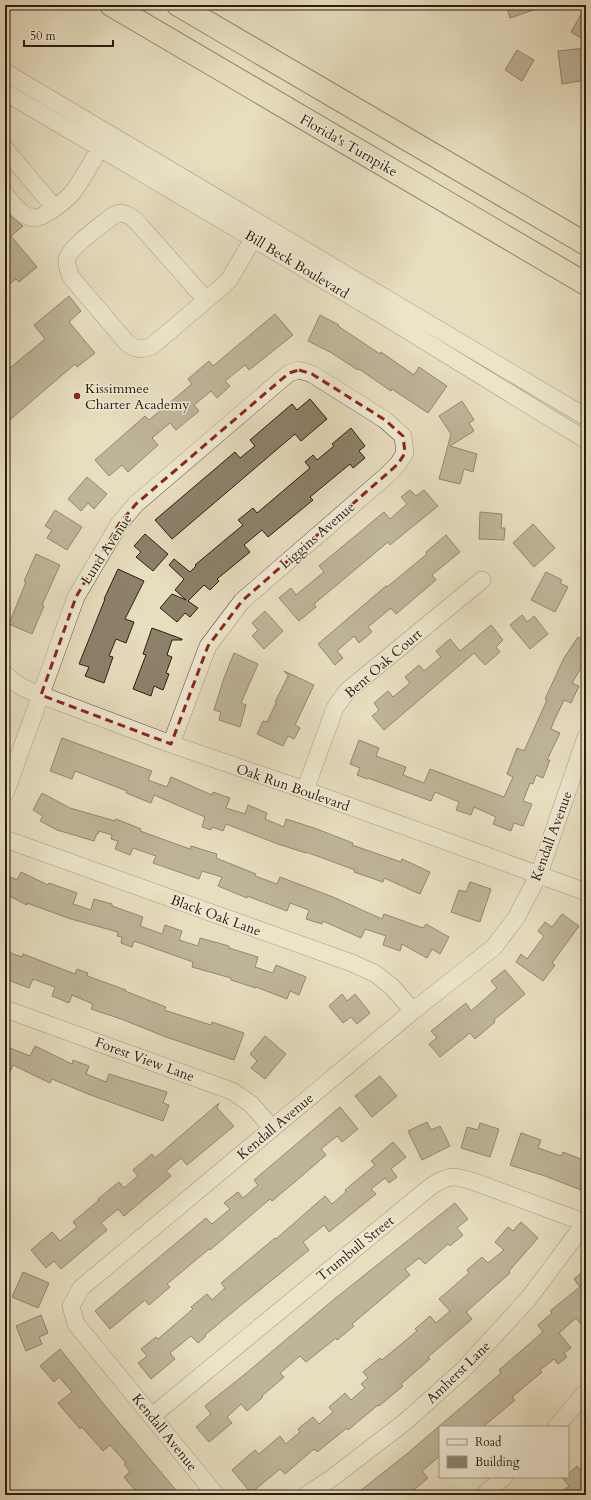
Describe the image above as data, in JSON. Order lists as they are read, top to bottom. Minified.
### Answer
{"streets":{"highway":["Florida's Turnpike"],"street":["Bill Beck Boulevard","Liggins Avenue","Lund Avenue","Bent Oak Court","Oak Run Boulevard","Kendall Avenue","Black Oak Lane","Forest View Lane","Trumbull Street","Amherst Lane"]},"crossings":[["Liggins Avenue","Lund Avenue"],["Liggins Avenue","Oak Run Boulevard"],["Lund Avenue","Oak Run Boulevard"],["Bent Oak Court","Oak Run Boulevard"],["Oak Run Boulevard","Kendall Avenue"],["Kendall Avenue","Black Oak Lane"],["Kendall Avenue","Forest View Lane"],["Kendall Avenue","Trumbull Street"],["Trumbull Street","Amherst Lane"]],"places":["Kissimmee Charter Academy"],"legend":["Road","Building"],"scale_bar":"50 m"}
